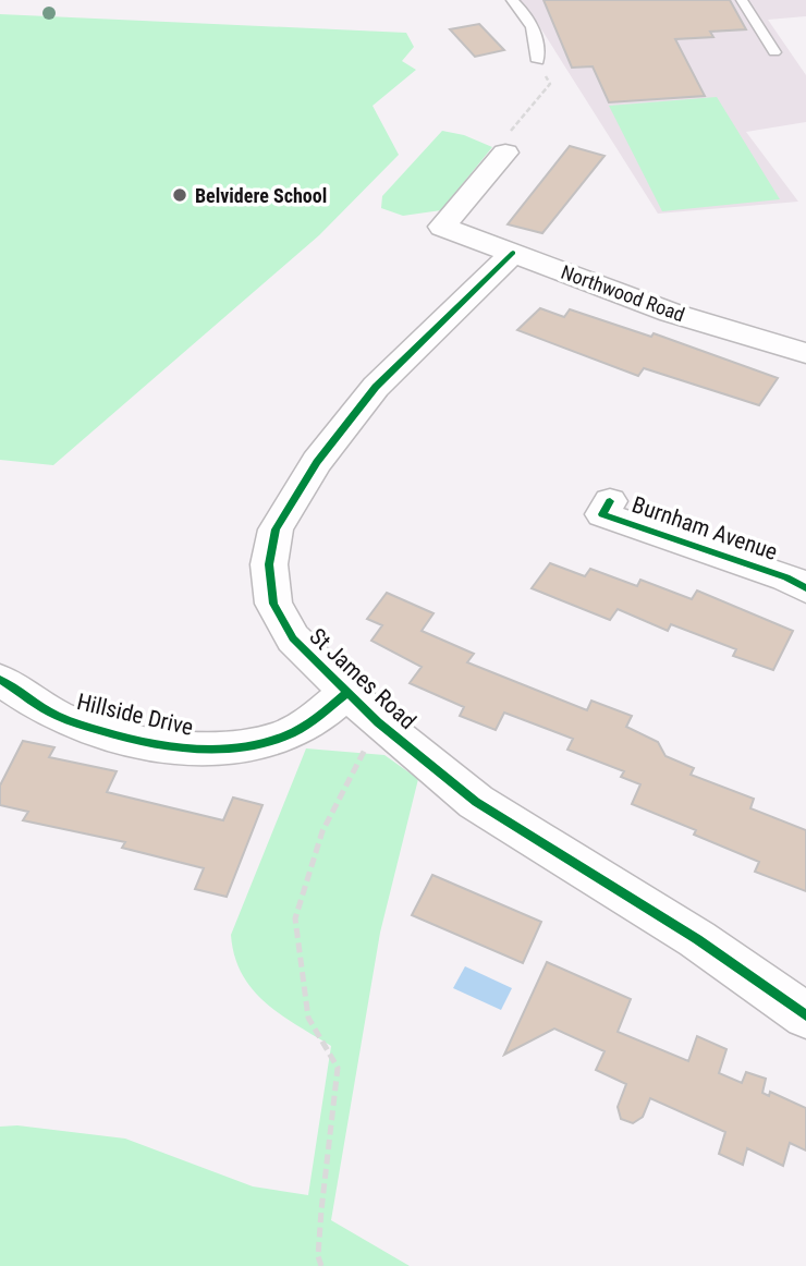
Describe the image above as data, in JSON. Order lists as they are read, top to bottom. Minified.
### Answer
{"streets":{"street":["Northwood Road","Burnham Avenue","St James Road","Hillside Drive"]},"crossings":[["Northwood Road","St James Road"],["St James Road","Hillside Drive"]],"places":["Belvidere School"]}
